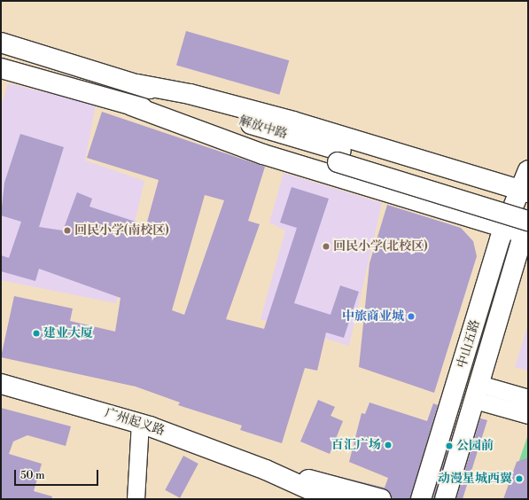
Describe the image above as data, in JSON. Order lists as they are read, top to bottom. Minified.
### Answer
{"streets":{"main road":["解放中路","中山五路","广州起义路"]},"crossings":[["解放中路","中山五路"]],"places":["回民小学(南校区)","回民小学(北校区)","中旅商业城","建业大厦","百汇广场","公园前","动漫星城西翼"],"scale_bar":"50 m"}
